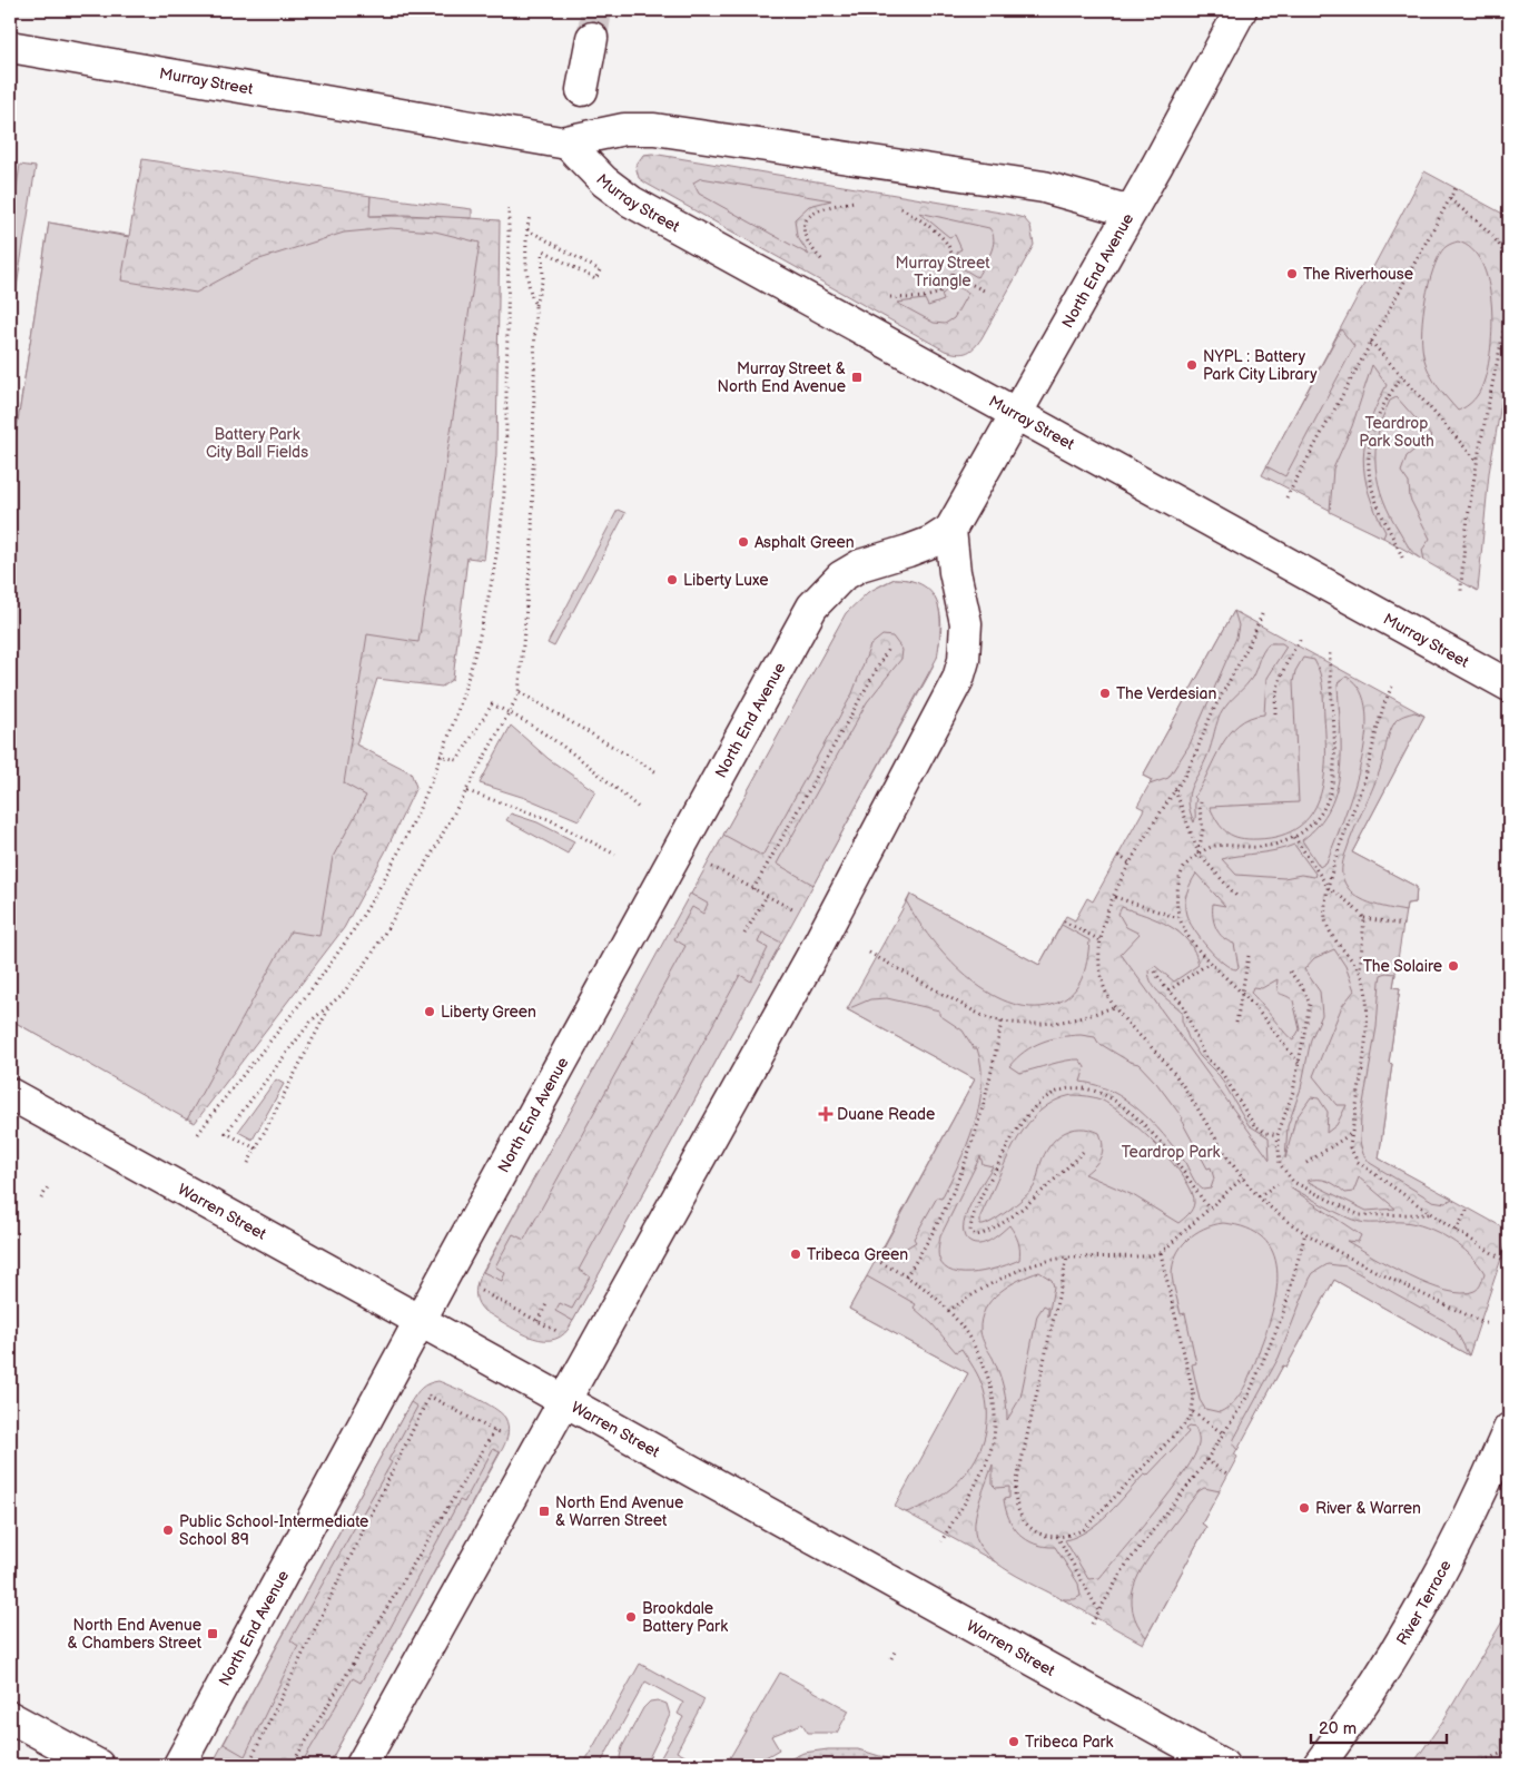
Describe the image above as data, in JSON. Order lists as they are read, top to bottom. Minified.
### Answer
{"streets":{"street":["Murray Street","North End Avenue","Warren Street","River Terrace"]},"crossings":[["Murray Street","North End Avenue"],["North End Avenue","Warren Street"]],"parks":["Murray Street Triangle","Teardrop Park South","Battery Park City Ball Fields","Teardrop Park"],"places":{"other":["The Riverhouse","NYPL : Battery Park City Library","Asphalt Green","Liberty Luxe","The Verdesian","The Solaire","Liberty Green","Tribeca Green","River & Warren","Public School-Intermediate School 89","Brookdale Battery Park","Tribeca Park"],"transit":["Murray Street & North End Avenue","North End Avenue & Warren Street","North End Avenue & Chambers Street"],"health":["Duane Reade"]},"scale_bar":"20 m"}
